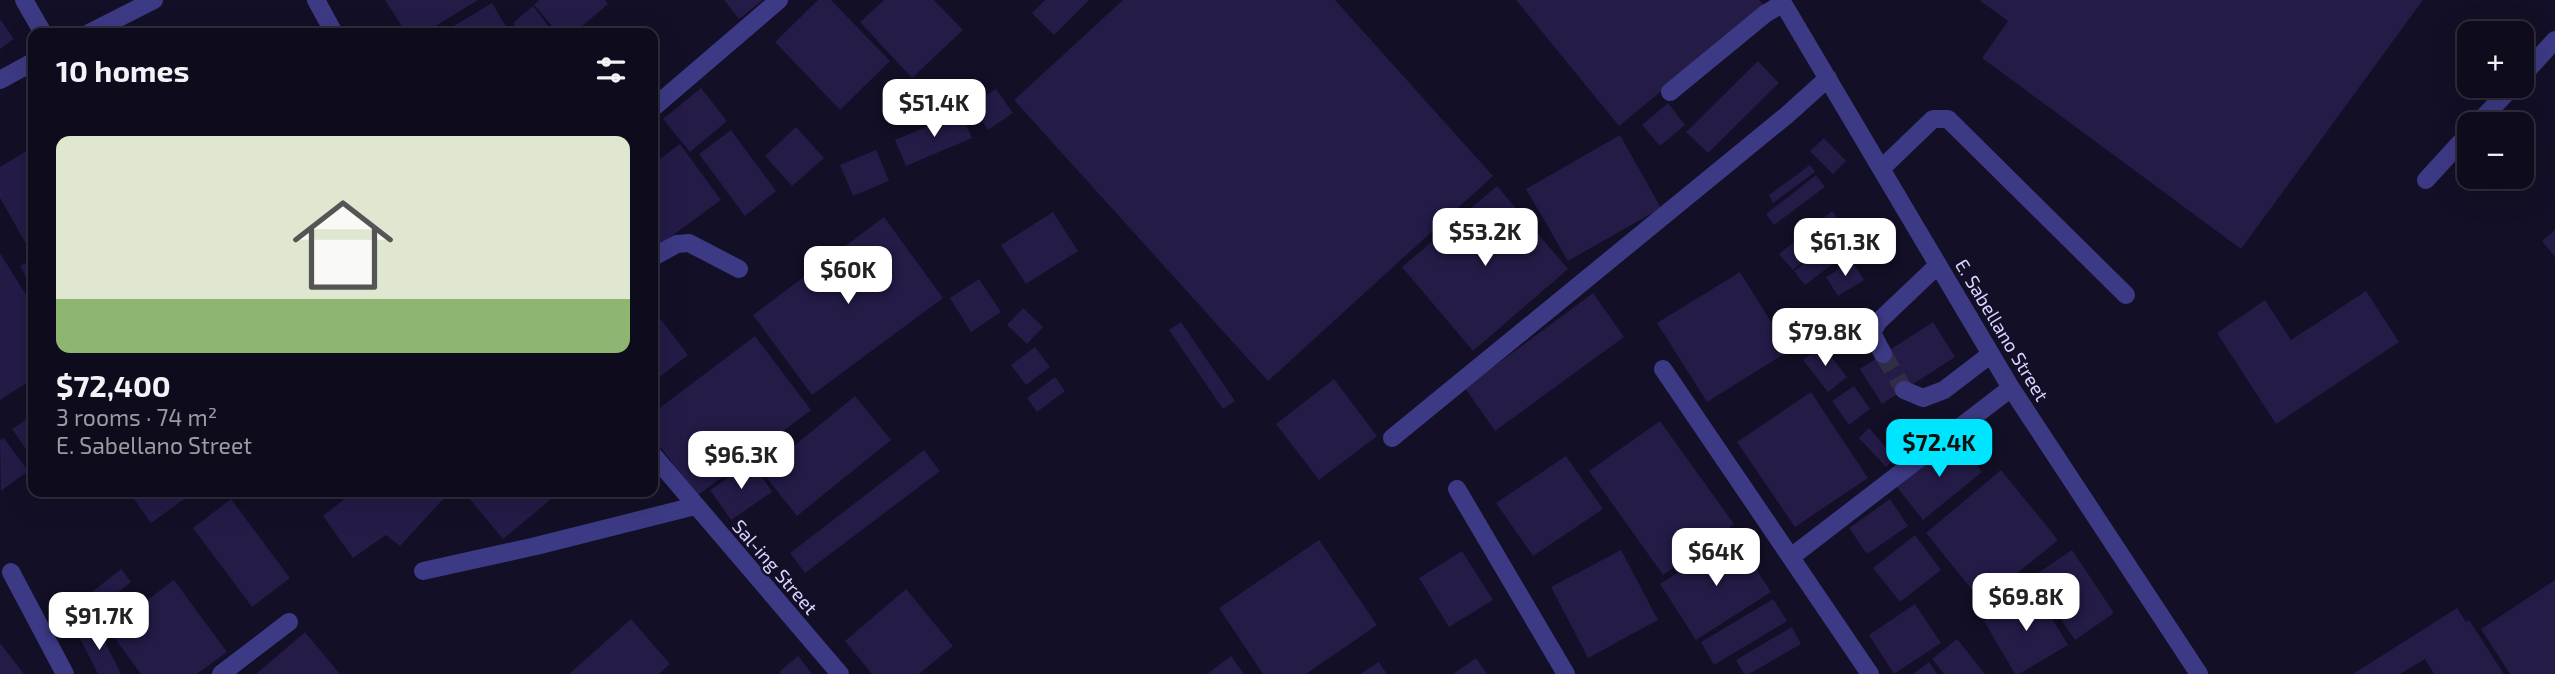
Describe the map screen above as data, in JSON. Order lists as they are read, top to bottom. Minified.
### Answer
{"streets":{"street":["E. Sabellano Street","Sal-ing Street"]},"page":{"map_buttons":["+","−"],"heading":"10 homes","price":["$51.4K","$53.2K","$61.3K","$60K","$79.8K","$72.4K","$96.3K","$64K","$69.8K","$91.7K"],"list":[{"name":"$72,400","note":"3 rooms · 74 m² · E. Sabellano Street"}]}}
